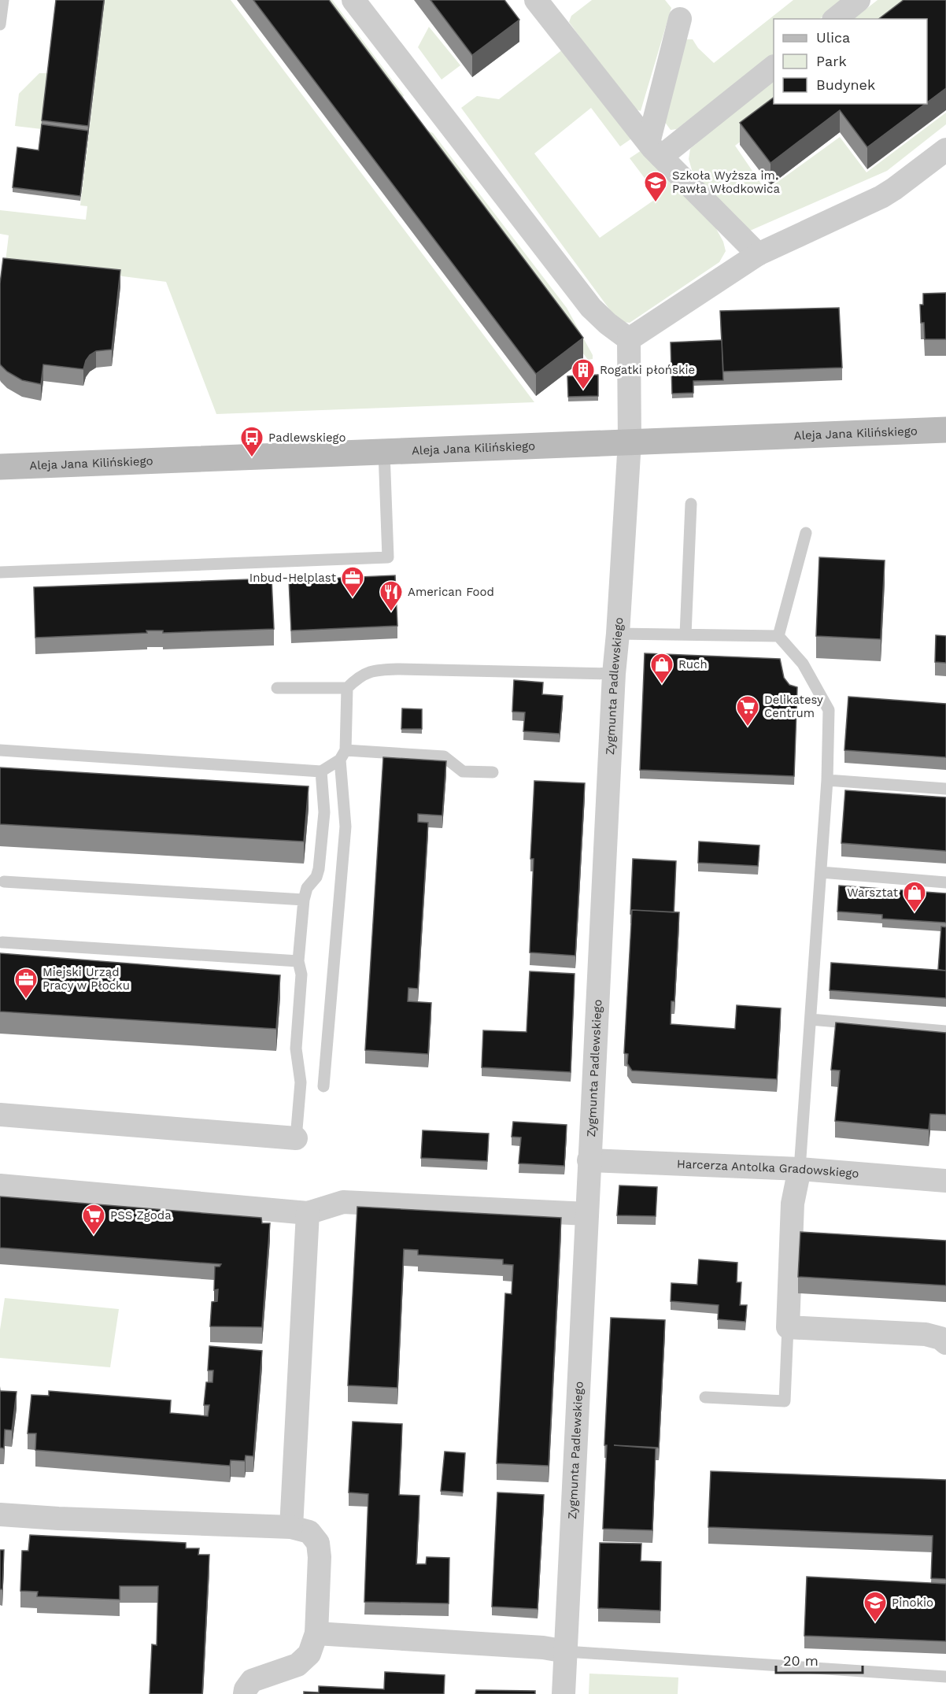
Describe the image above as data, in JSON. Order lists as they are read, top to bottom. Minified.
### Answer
{"streets":{"main road":["Aleja Jana Kilińskiego"],"street":["Zygmunta Padlewskiego","Harcerza Antolka Gradowskiego"]},"crossings":[["Aleja Jana Kilińskiego","Zygmunta Padlewskiego"],["Zygmunta Padlewskiego","Harcerza Antolka Gradowskiego"]],"places":{"school or university":["Szkoła Wyższa im. Pawła Włodkowica","Pinokio"],"building":["Rogatki płońskie"],"bus stop":["Padlewskiego"],"office":["Inbud-Helplast","Miejski Urząd Pracy w Płocku"],"restaurant":["American Food"],"shop":["Ruch","Warsztat"],"supermarket":["Delikatesy Centrum","PSS Zgoda"]},"legend":["Ulica","Park","Budynek"],"scale_bar":"20 m"}
